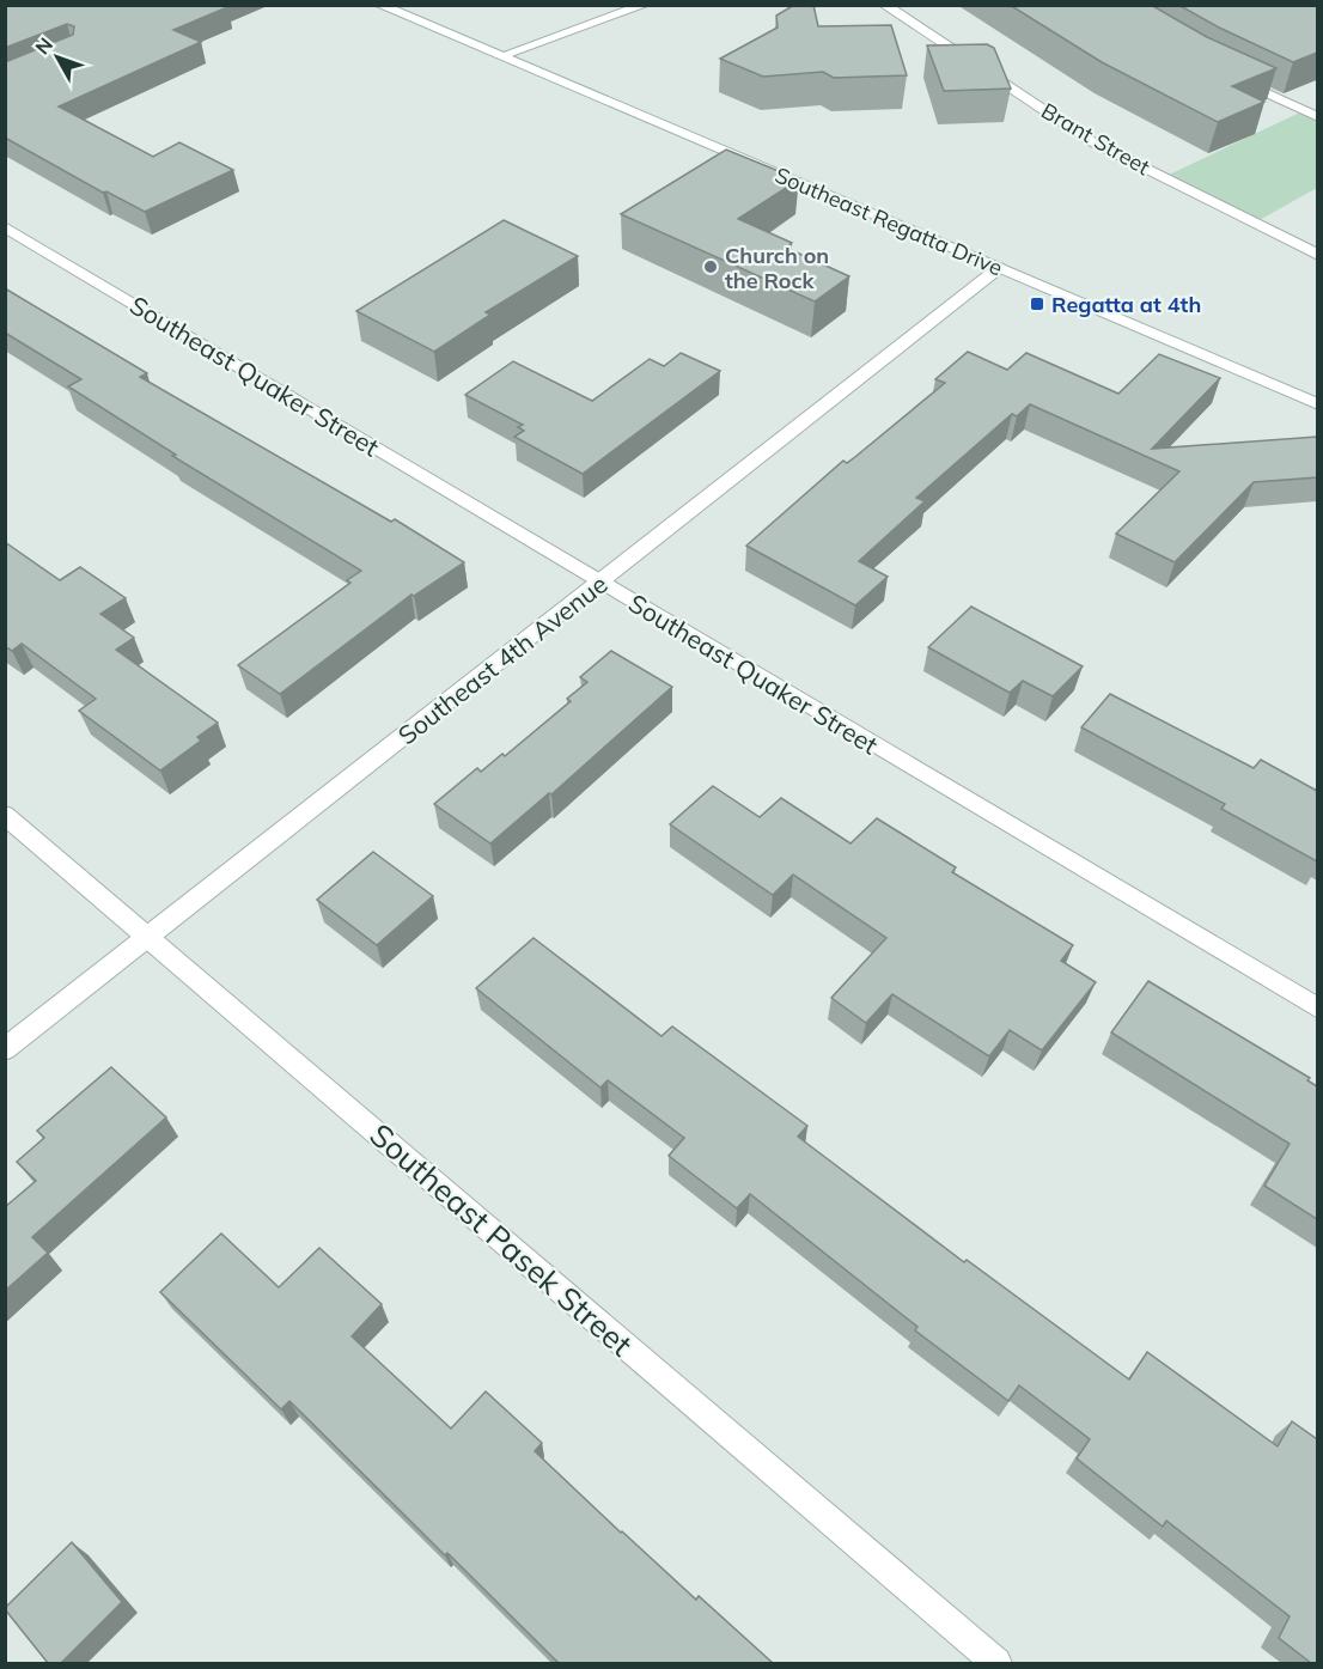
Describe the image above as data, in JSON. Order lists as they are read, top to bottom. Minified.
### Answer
{"streets":{"street":["Brant Street","Southeast Regatta Drive","Southeast Quaker Street","Southeast 4th Avenue","Southeast Pasek Street"]},"crossings":[["Southeast Regatta Drive","Southeast 4th Avenue"],["Southeast Quaker Street","Southeast 4th Avenue"],["Southeast 4th Avenue","Southeast Pasek Street"]],"places":{"other":["Church on the Rock"],"transit":["Regatta at 4th"]},"north":"top left"}
